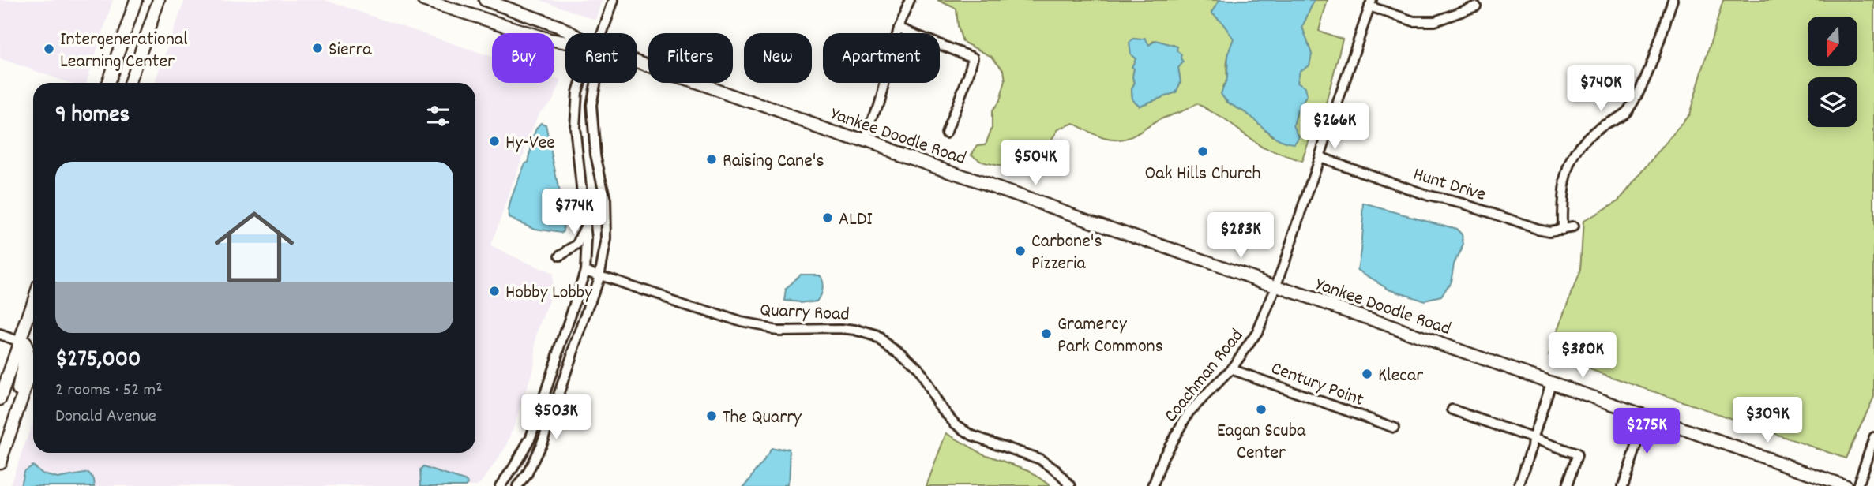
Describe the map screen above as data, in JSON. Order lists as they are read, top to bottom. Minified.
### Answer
{"streets":{"main road":["Yankee Doodle Road"],"street":["Hunt Drive","Quarry Road","Coachman Road","Century Point"]},"crossings":[["Yankee Doodle Road","Coachman Road"],["Hunt Drive","Coachman Road"],["Coachman Road","Century Point"]],"places":["Sierra","Intergenerational Learning Center","Hy-Vee","Oak Hills Church","Raising Cane's","ALDI","Carbone's Pizzeria","Hobby Lobby","Gramercy Park Commons","Klecar","Eagan Scuba Center","The Quarry"],"north":"bottom","page":{"chip":["Buy","Rent","Filters","New","Apartment"],"price":["$740K","$266K","$504K","$774K","$283K","$380K","$503K","$309K","$275K"],"heading":"9 homes","list":[{"name":"$275,000","note":"2 rooms · 52 m² · Donald Avenue"}]}}
